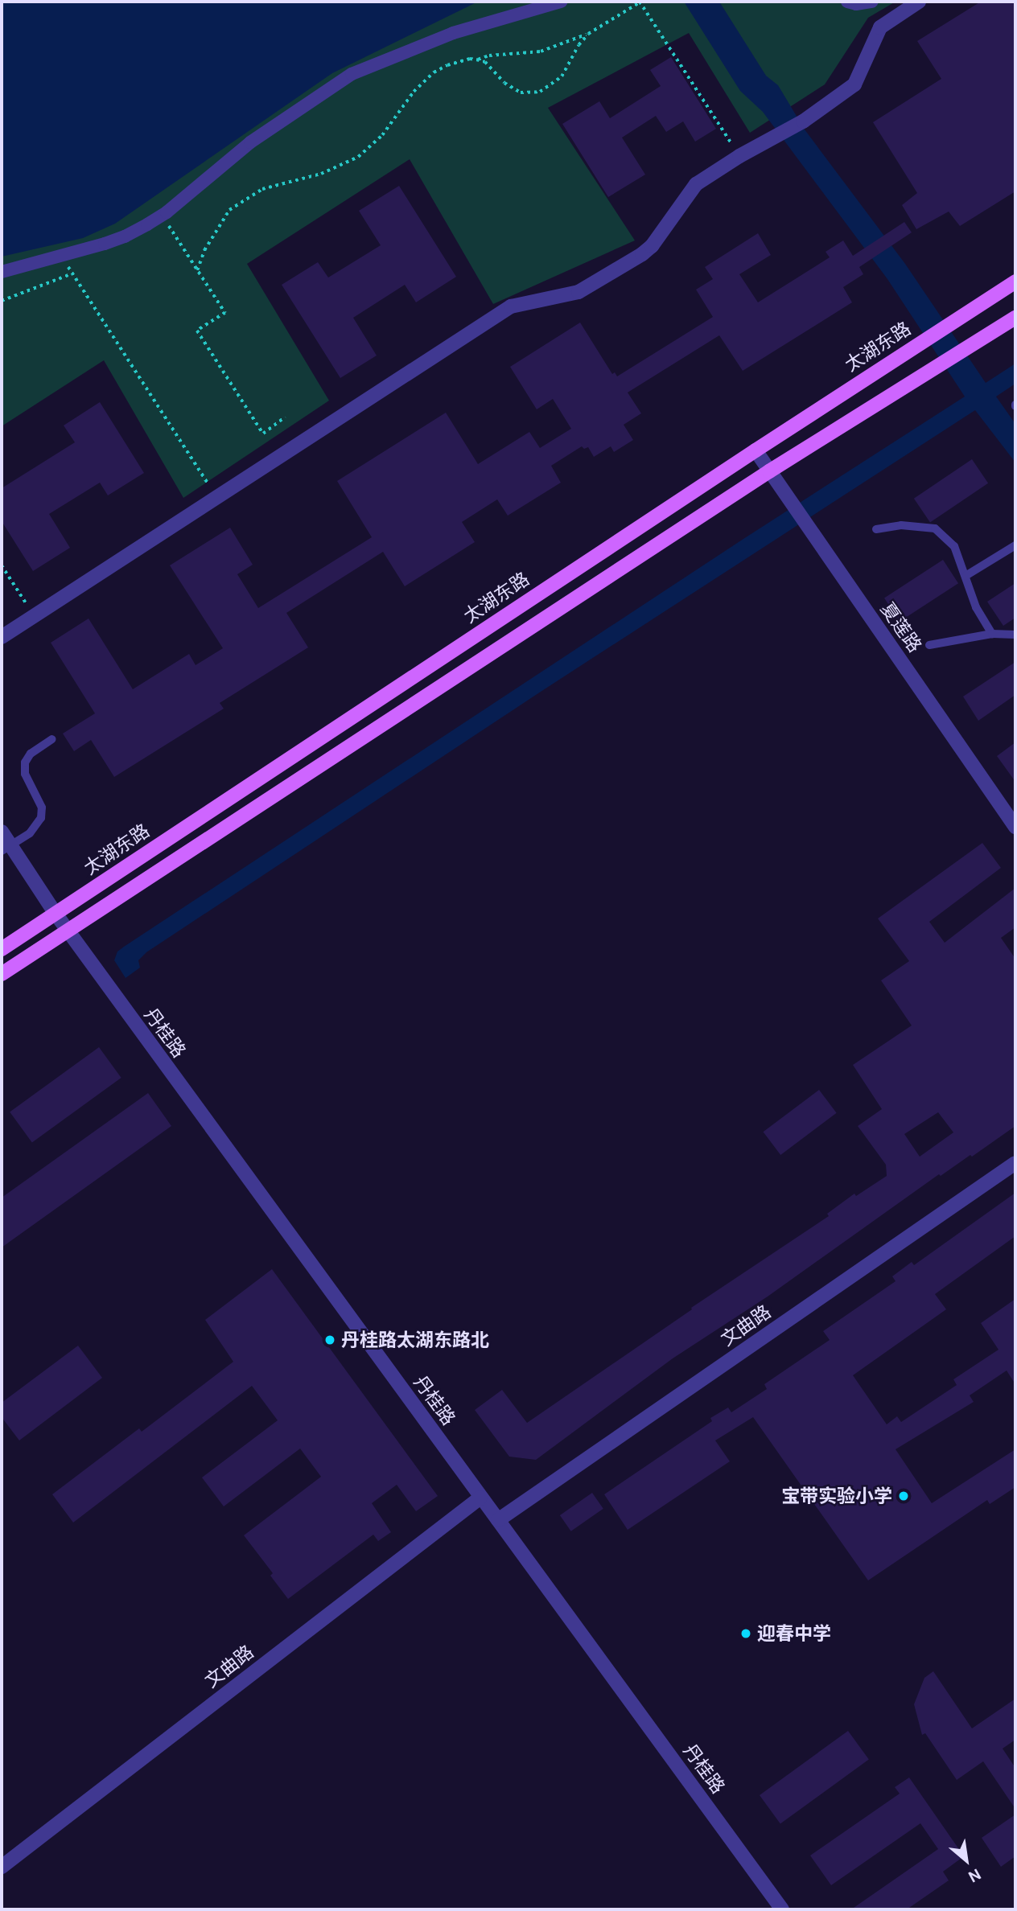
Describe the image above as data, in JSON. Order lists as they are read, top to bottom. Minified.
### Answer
{"streets":{"main road":["太湖东路"],"street":["夏莲路","丹桂路","文曲路"]},"crossings":[["太湖东路","夏莲路"],["太湖东路","丹桂路"],["丹桂路","文曲路"]],"places":["丹桂路太湖东路北","宝带实验小学","迎春中学"],"north":"bottom right"}
